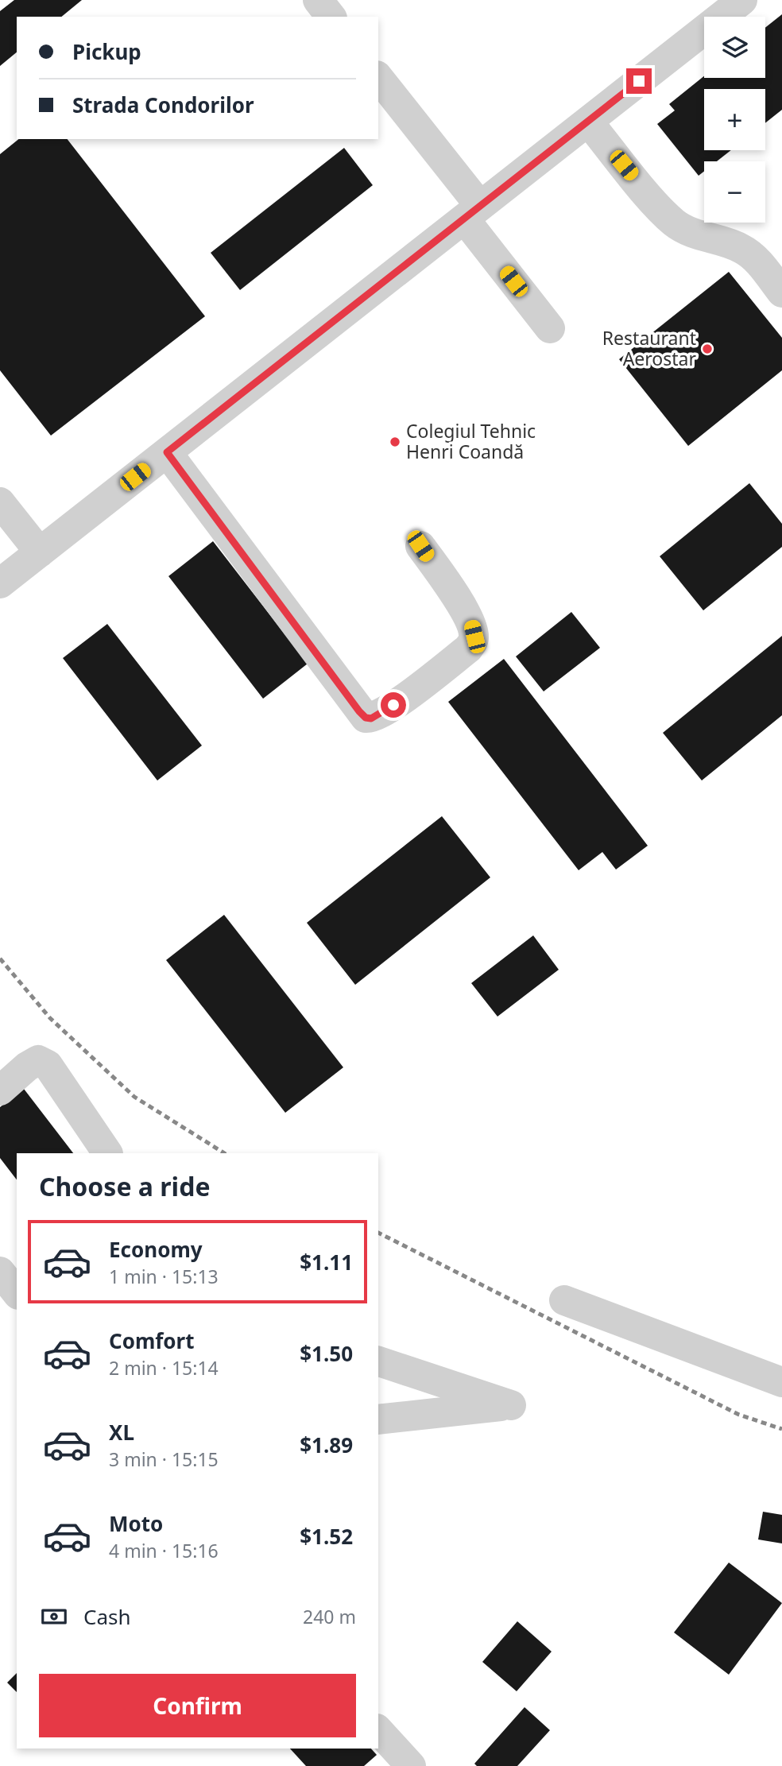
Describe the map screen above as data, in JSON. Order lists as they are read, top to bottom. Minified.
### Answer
{"places":["Restaurant Aerostar","Colegiul Tehnic Henri Coandă"],"page":{"map_buttons":["+","−"],"banner":["Pickup","Strada Condorilor"],"heading":"Choose a ride","list":[{"name":"Economy","note":"1 min · 15:13","value":"$1.11"},{"name":"Comfort","note":"2 min · 15:14","value":"$1.50"},{"name":"XL","note":"3 min · 15:15","value":"$1.89"},{"name":"Moto","note":"4 min · 15:16","value":"$1.52"}],"pay":["Cash","240 m"],"buttons":"Confirm"}}
